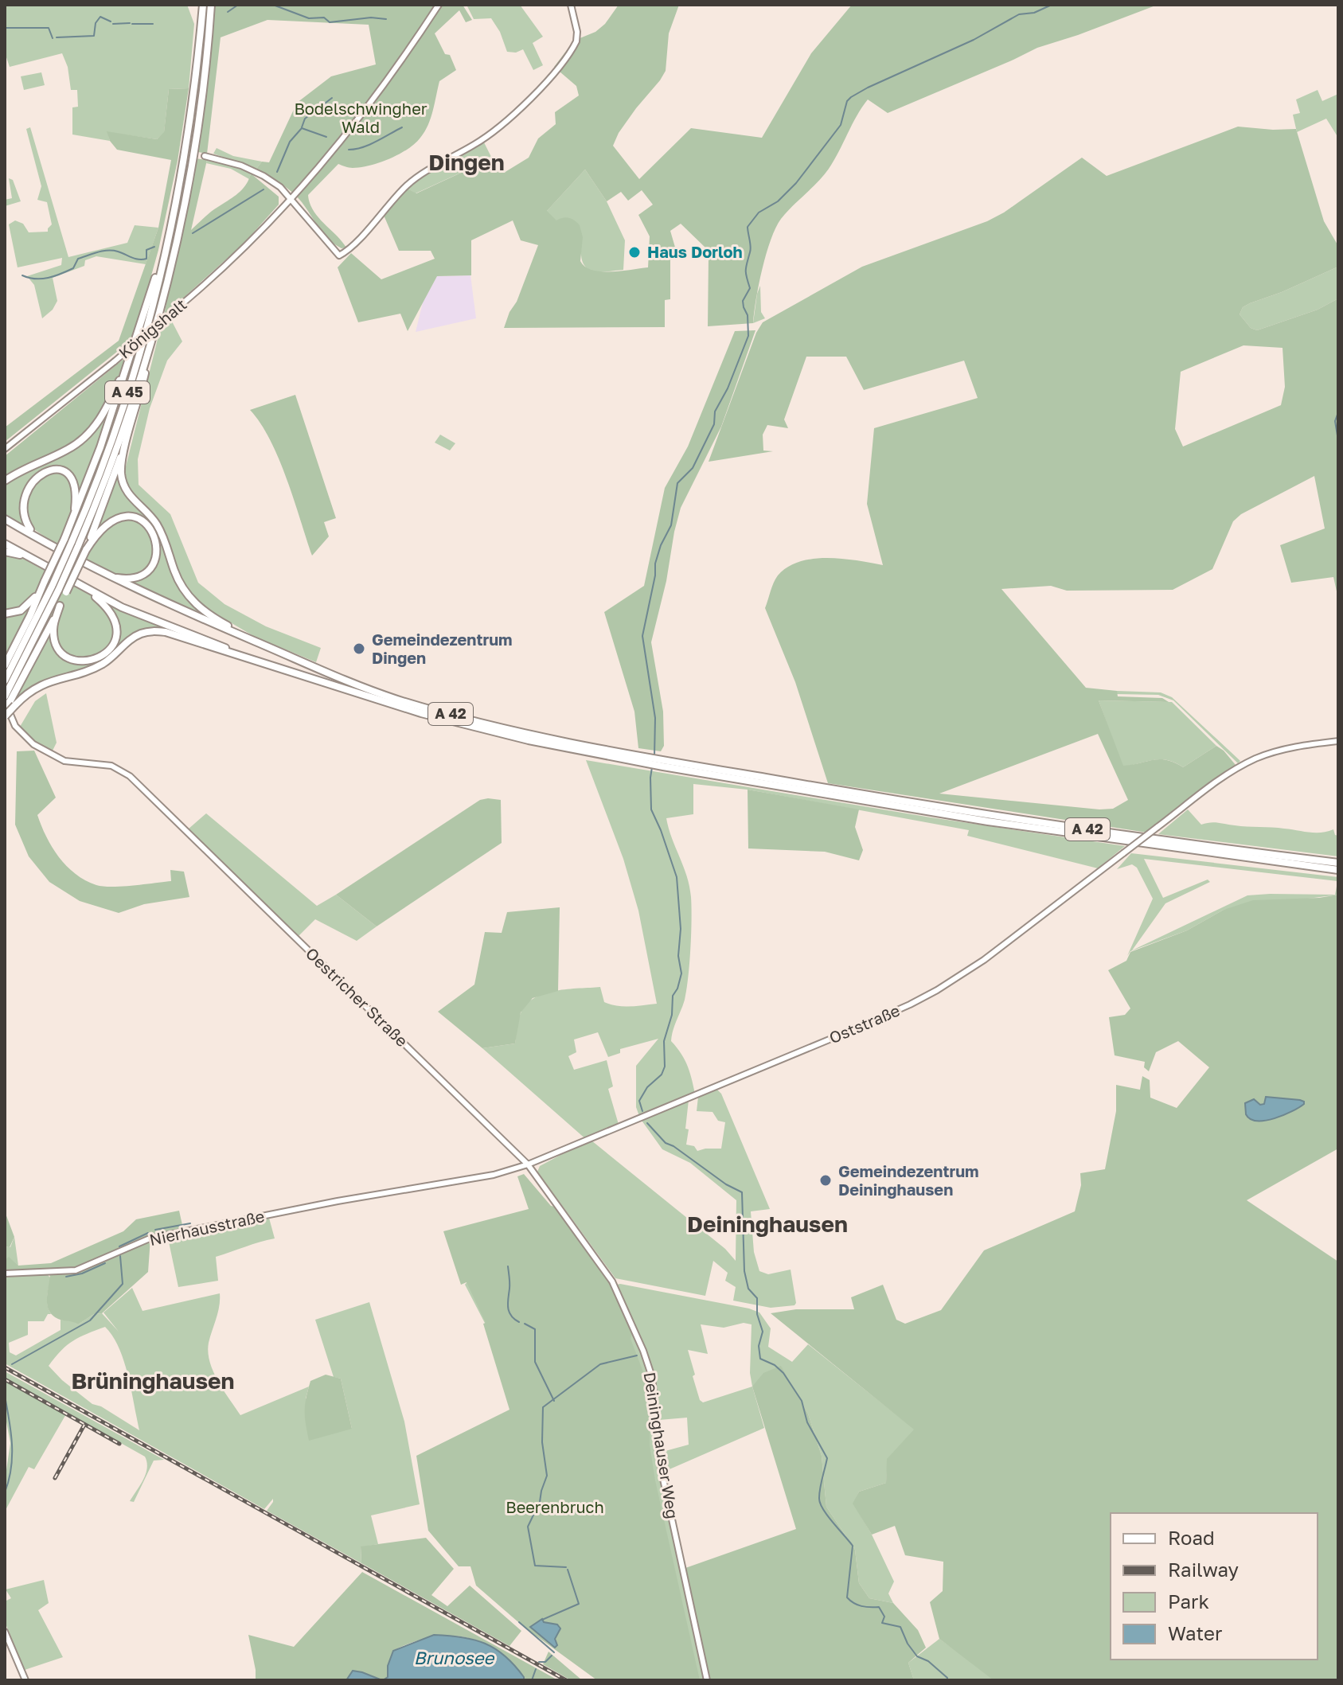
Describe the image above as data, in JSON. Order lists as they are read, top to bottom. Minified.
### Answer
{"streets":{"highway":["A 45","A 42"],"main road":["Königshalt","Oestricher Straße","Oststraße","Nierhausstraße","Deininghauser Weg"]},"crossings":[["A 45","Oestricher Straße"],["Oestricher Straße","Oststraße"],["Oestricher Straße","Deininghauser Weg"],["Oststraße","Nierhausstraße"],["Oststraße","Deininghauser Weg"]],"districts":["Dingen","Deininghausen","Brüninghausen"],"water":["Brunosee"],"parks":["Bodelschwingher Wald","Beerenbruch"],"places":["Haus Dorloh","Gemeindezentrum Dingen","Gemeindezentrum Deininghausen"],"legend":["Road","Railway","Park","Water"]}
